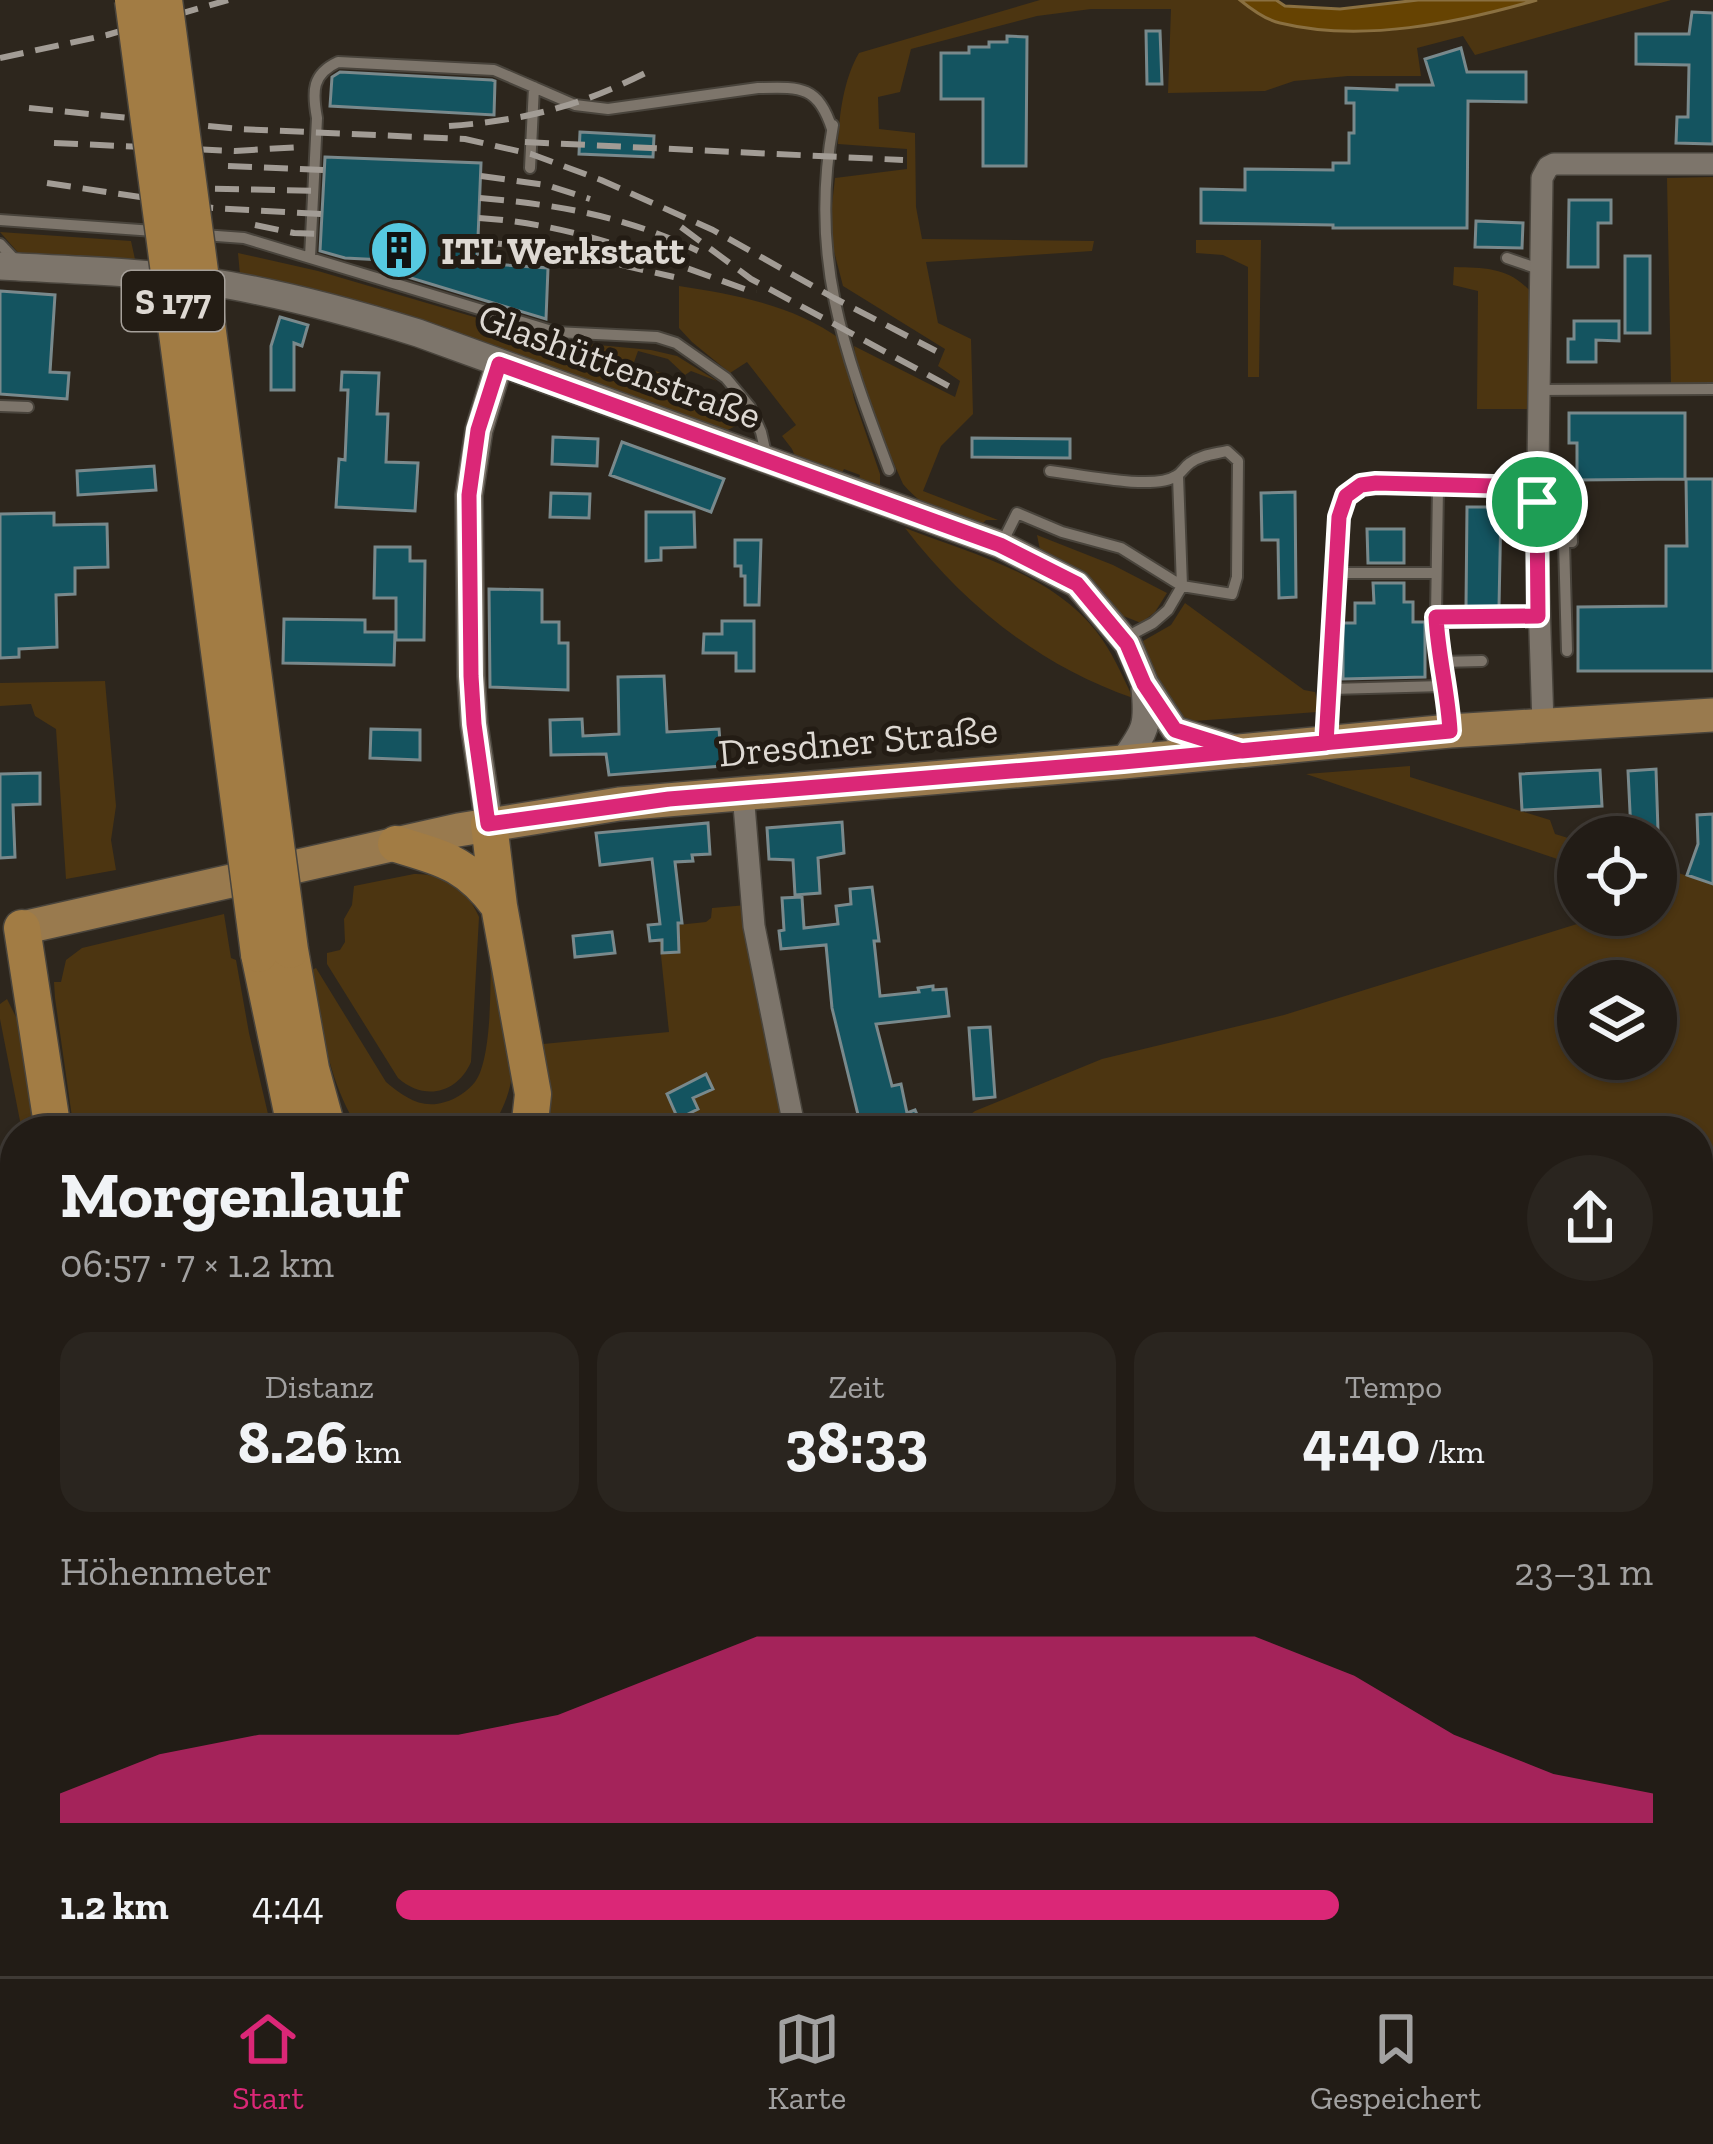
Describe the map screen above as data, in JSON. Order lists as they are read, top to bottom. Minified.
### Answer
{"streets":{"highway":["S 177"],"main road":["Dresdner Straße"],"street":["Glashüttenstraße"]},"crossings":[["Glashüttenstraße","Dresdner Straße"]],"places":{"building":["ITL Werkstatt"]},"page":{"heading":["Morgenlauf","06:57 · 7 × 1.2 km"],"stats":[["Distanz","8.26 km"],["Zeit","38:33"],["Tempo","4:40 /km"]],"chart":["Höhenmeter","23–31 m"],"list":[{"name":"1.2 km","note":"4:44"}],"tabs":["Start","Karte","Gespeichert"]}}
